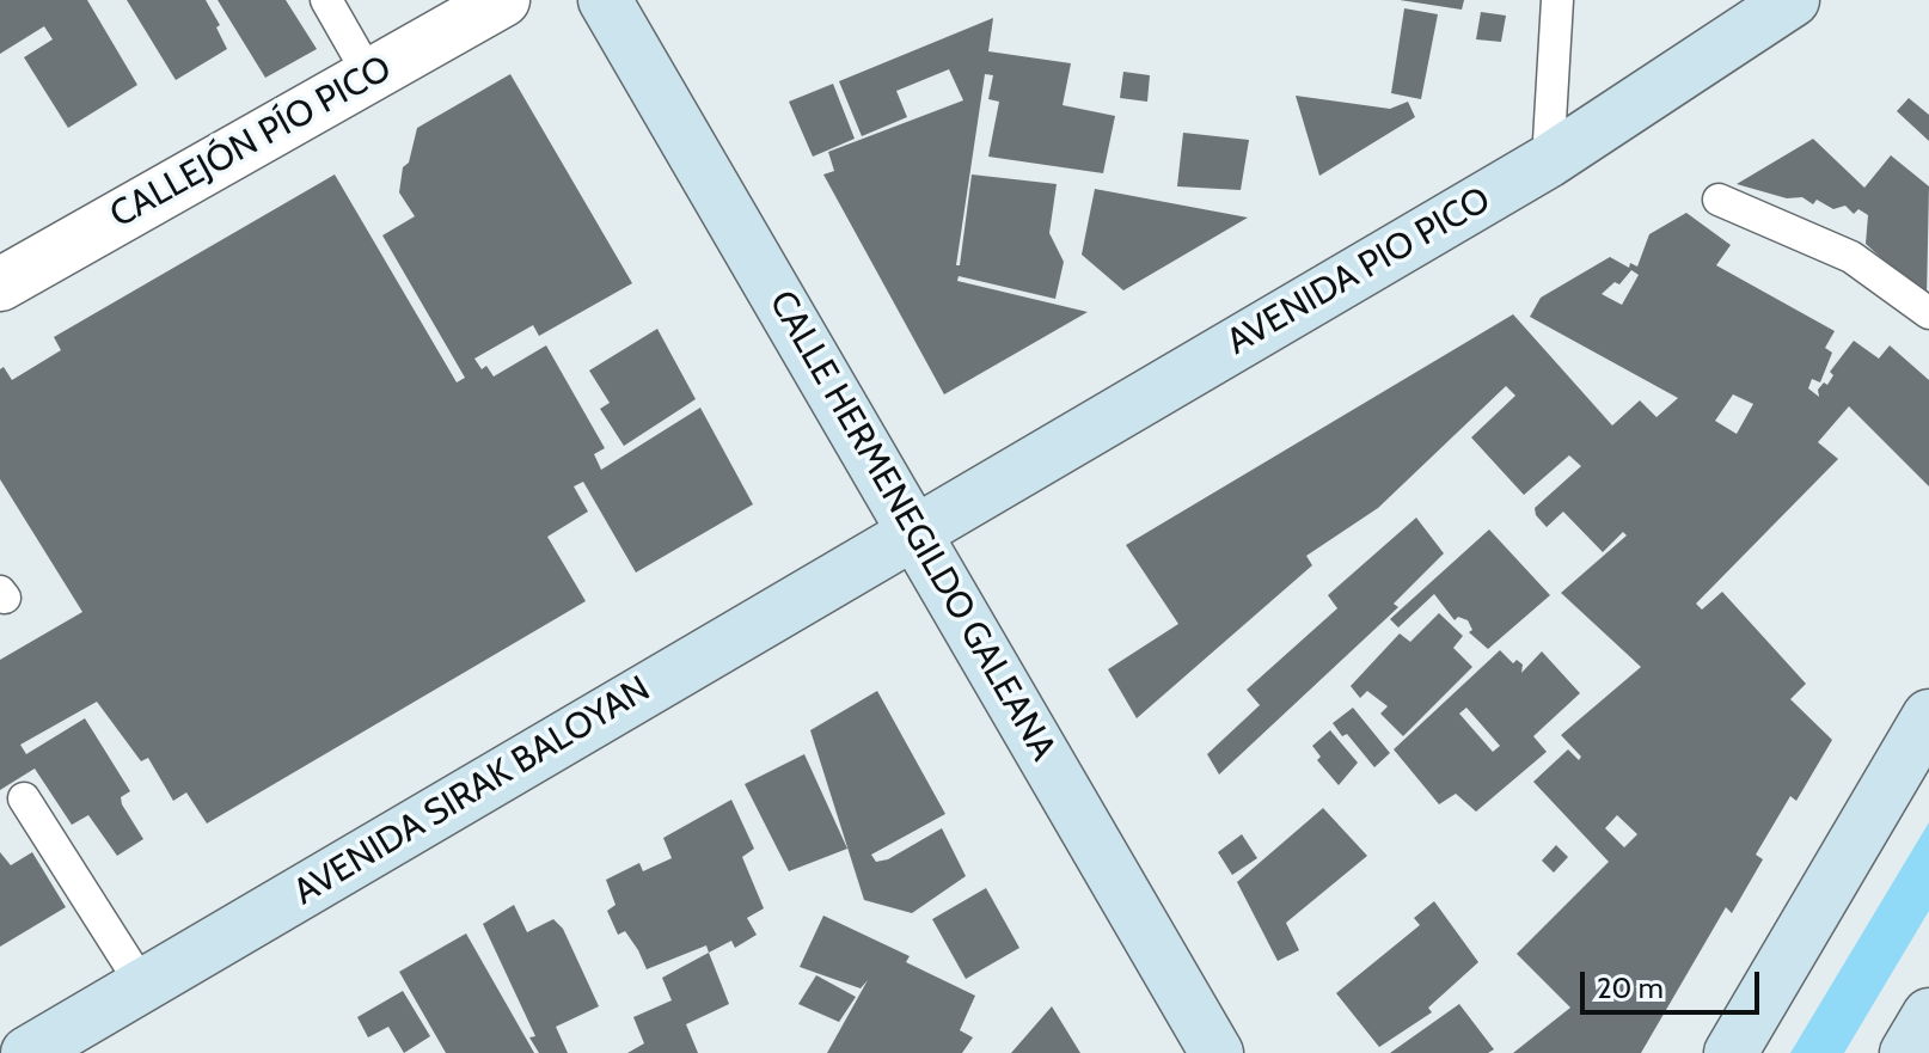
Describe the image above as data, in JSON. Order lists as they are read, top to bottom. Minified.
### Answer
{"streets":{"street":["CALLEJÓN PÍO PICO","AVENIDA PIO PICO","CALLE HERMENEGILDO GALEANA","AVENIDA SIRAK BALOYAN"]},"crossings":[["AVENIDA PIO PICO","CALLE HERMENEGILDO GALEANA"],["AVENIDA PIO PICO","AVENIDA SIRAK BALOYAN"],["CALLE HERMENEGILDO GALEANA","AVENIDA SIRAK BALOYAN"]],"scale_bar":"20 m"}
